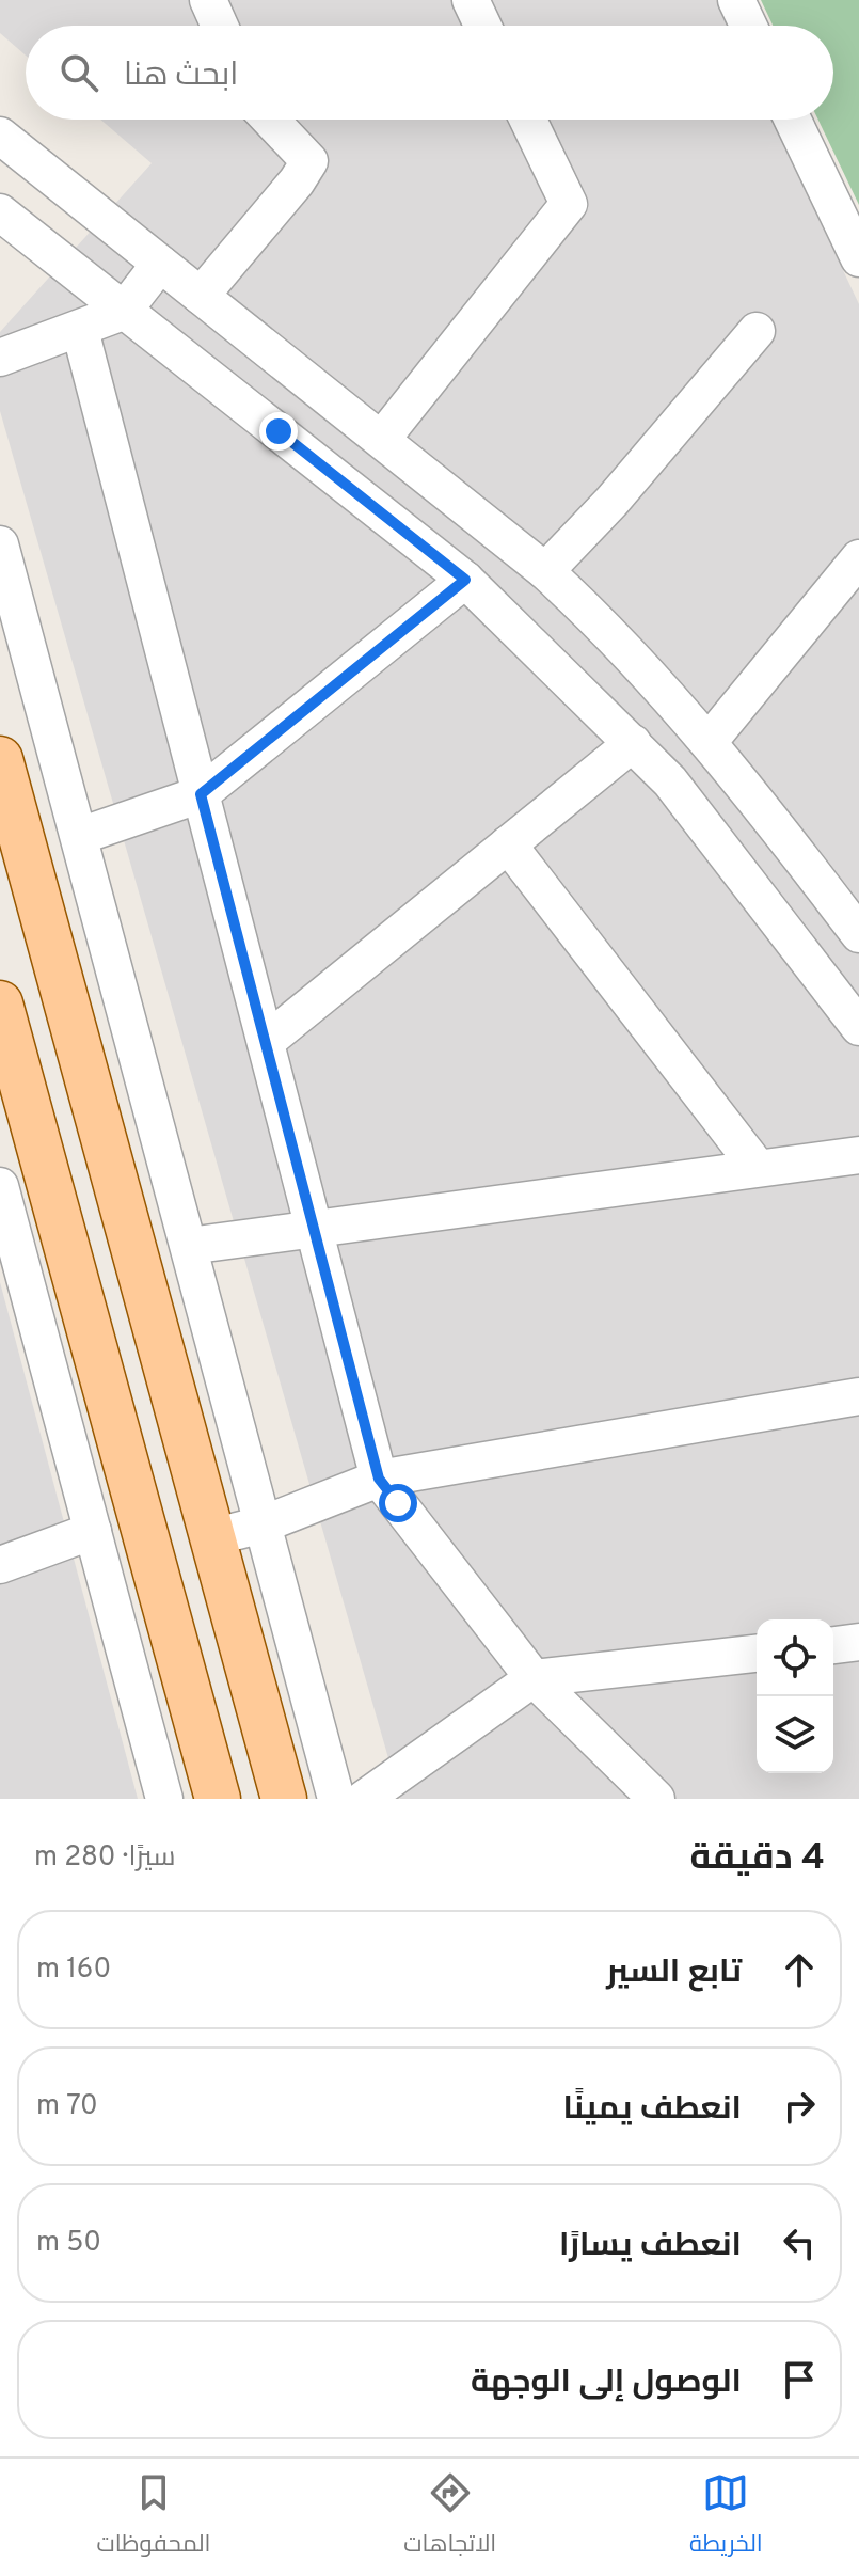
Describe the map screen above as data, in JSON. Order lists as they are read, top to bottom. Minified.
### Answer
{"page":{"search":"ابحث هنا","heading":["4 دقيقة","سيرًا · 280 m"],"list":[["تابع السير","160 m"],["انعطف يمينًا","70 m"],["انعطف يسارًا","50 m"],"الوصول إلى الوجهة"],"nav":["الخريطة","الاتجاهات","المحفوظات"]}}
